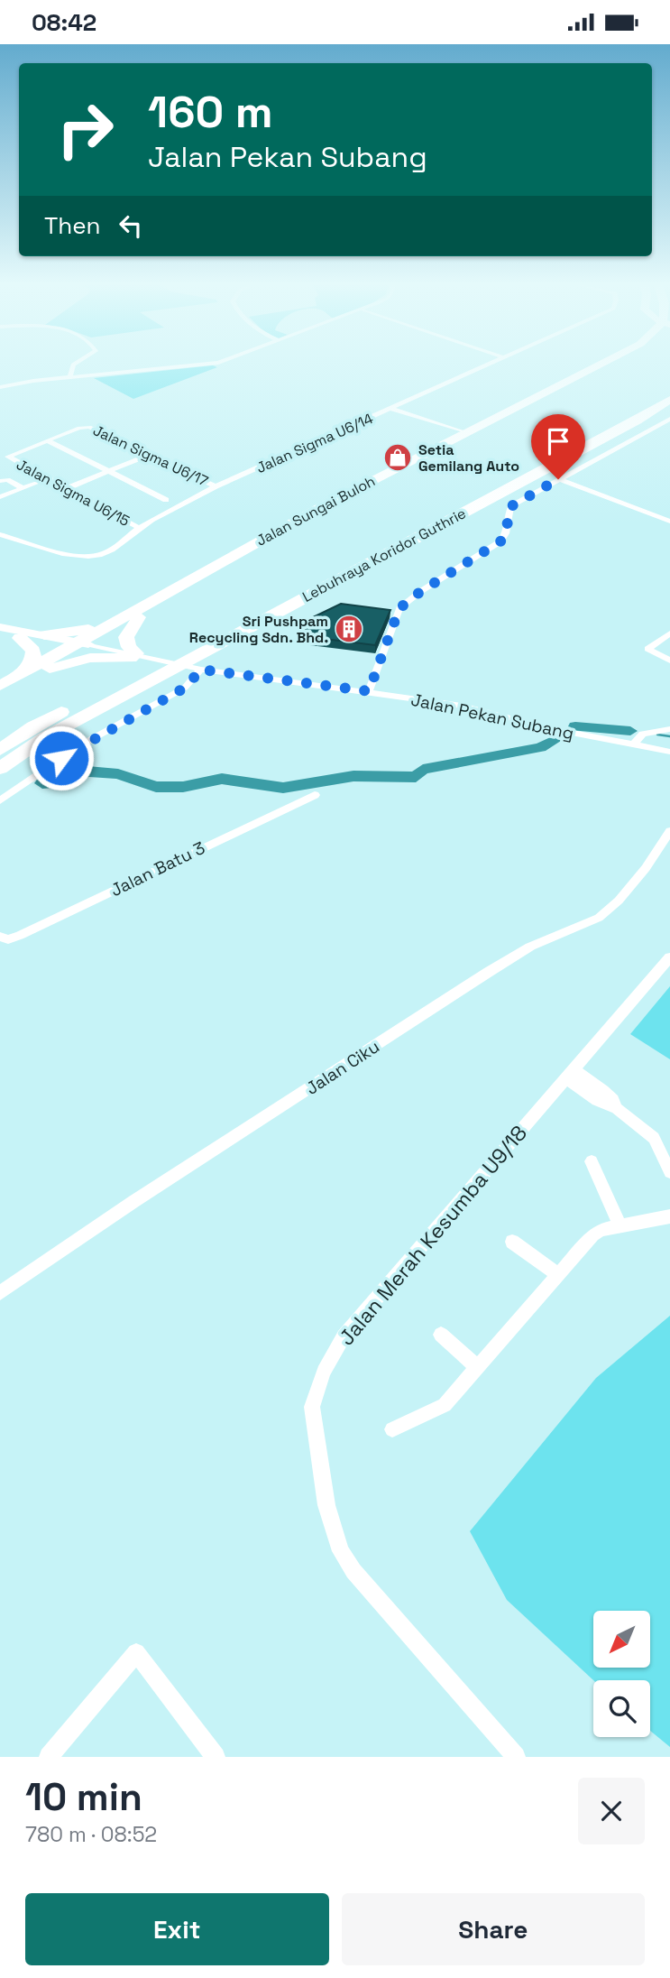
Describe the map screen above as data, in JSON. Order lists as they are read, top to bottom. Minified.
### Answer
{"streets":{"highway":["Jalan Sungai Buloh","Lebuhraya Koridor Guthrie"],"street":["Jalan Sigma U6/14","Jalan Sigma U6/17","Jalan Sigma U6/15","Jalan Pekan Subang","Jalan Batu 3","Jalan Ciku","Jalan Merah Kesumba U9/18"]},"crossings":[["Jalan Sigma U6/14","Jalan Sigma U6/17"],["Jalan Sigma U6/14","Jalan Sigma U6/15"],["Jalan Sungai Buloh","Jalan Pekan Subang"]],"places":{"shop":["Setia Gemilang Auto"],"building":["Sri Pushpam Recycling Sdn. Bhd."]},"north":"bottom left","page":{"status":"08:42","turn":["160 m","Jalan Pekan Subang"],"then":"Then","heading":["10 min","780 m · 08:52"],"buttons":["Exit","Share"]}}
